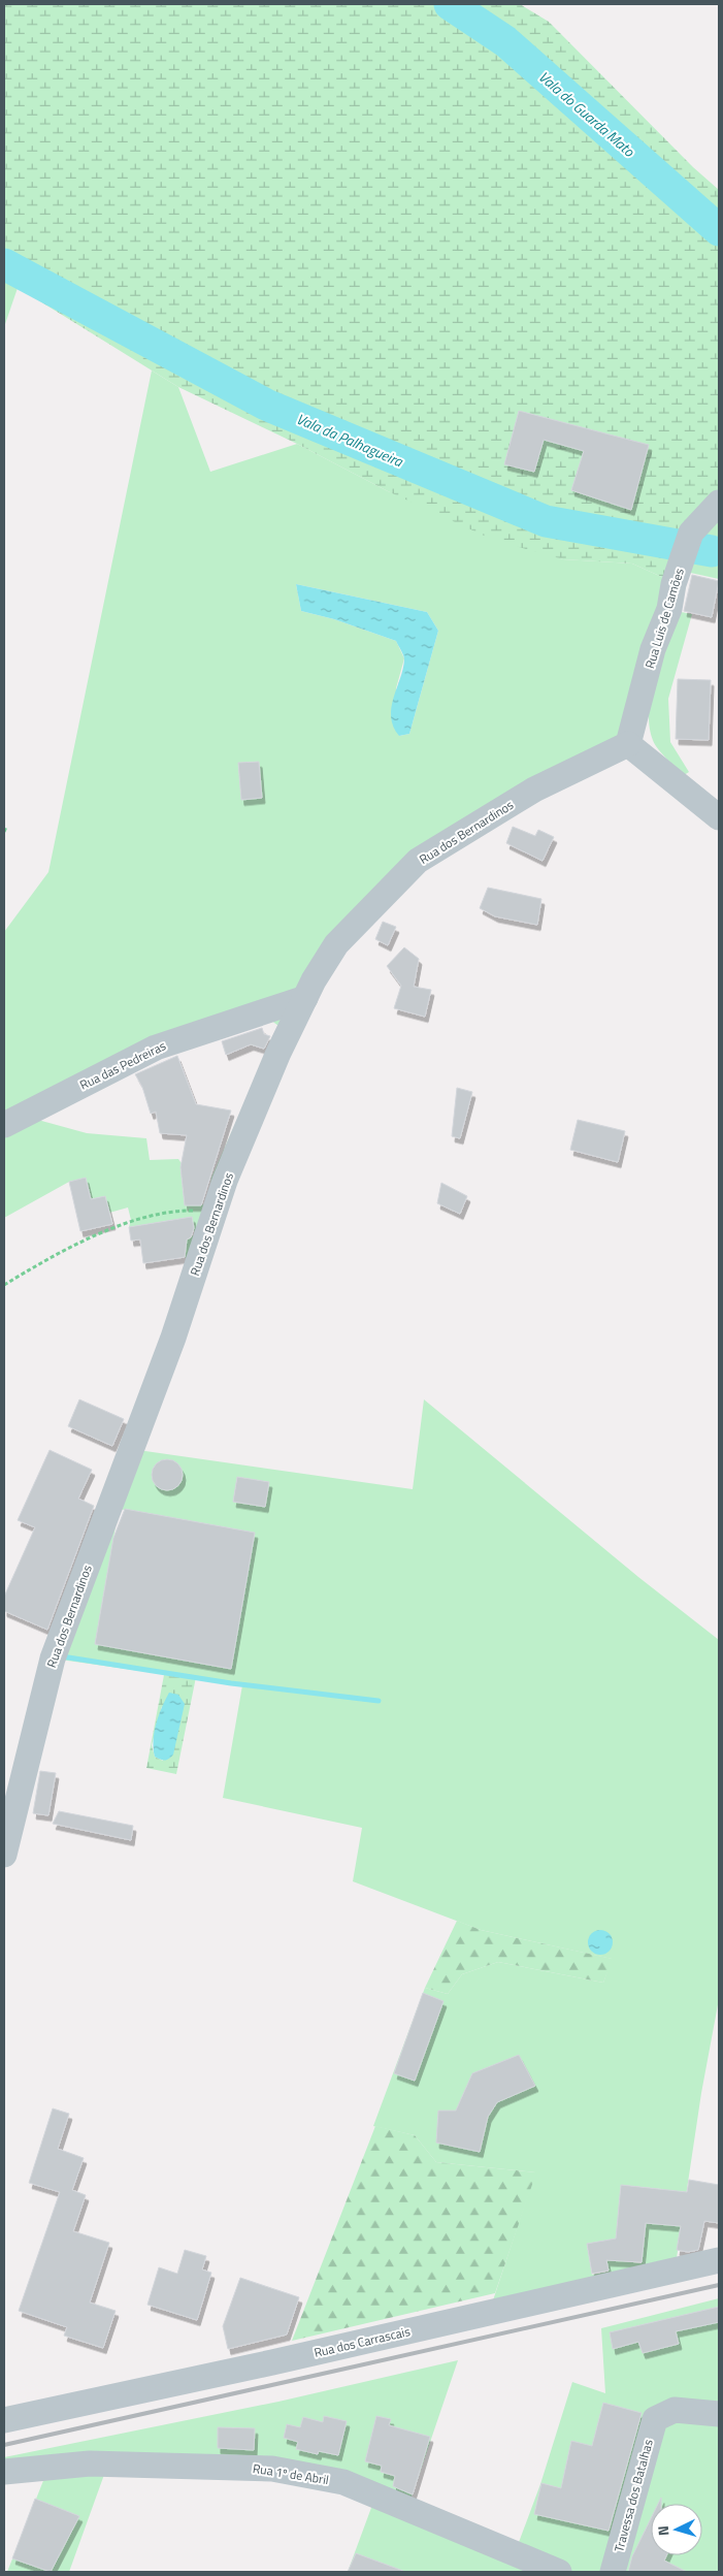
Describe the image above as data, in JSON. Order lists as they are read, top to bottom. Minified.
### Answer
{"streets":{"street":["Rua Luis de Camões","Rua dos Bernardinos","Rua das Pedreiras","Rua dos Carrascais","Rua 1º de Abril","Travessa dos Batalhas"]},"crossings":[["Rua Luis de Camões","Rua dos Bernardinos"],["Rua dos Bernardinos","Rua das Pedreiras"]],"water":["Vala do Guarda Mato","Vala da Palhagueira"],"north":"left"}
